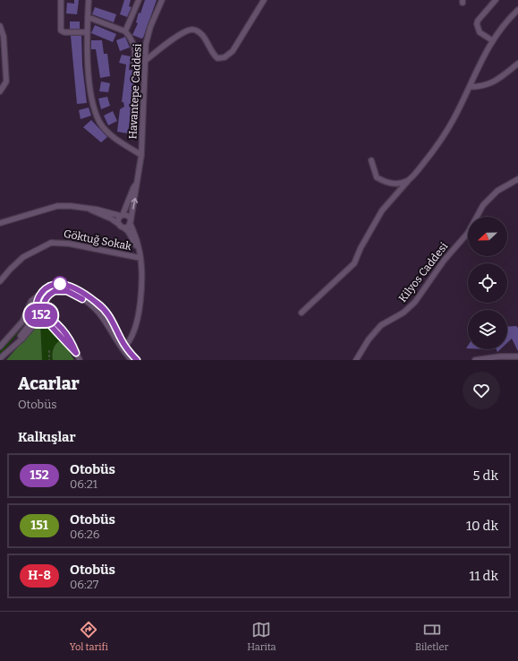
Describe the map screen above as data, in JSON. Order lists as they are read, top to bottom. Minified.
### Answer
{"streets":{"street":["Havantepe Caddesi","Göktuğ Sokak","Kilyos Caddesi"]},"lines":["bus line 152"],"north":"left","page":{"on_map":"152","heading":[["Acarlar","Otobüs"],"Kalkışlar"],"list":[{"mark":"152","name":"Otobüs","note":"06:21","value":"5 dk"},{"mark":"151","name":"Otobüs","note":"06:26","value":"10 dk"},{"mark":"H-8","name":"Otobüs","note":"06:27","value":"11 dk"}],"tabs":["Yol tarifi","Harita","Biletler"]}}
